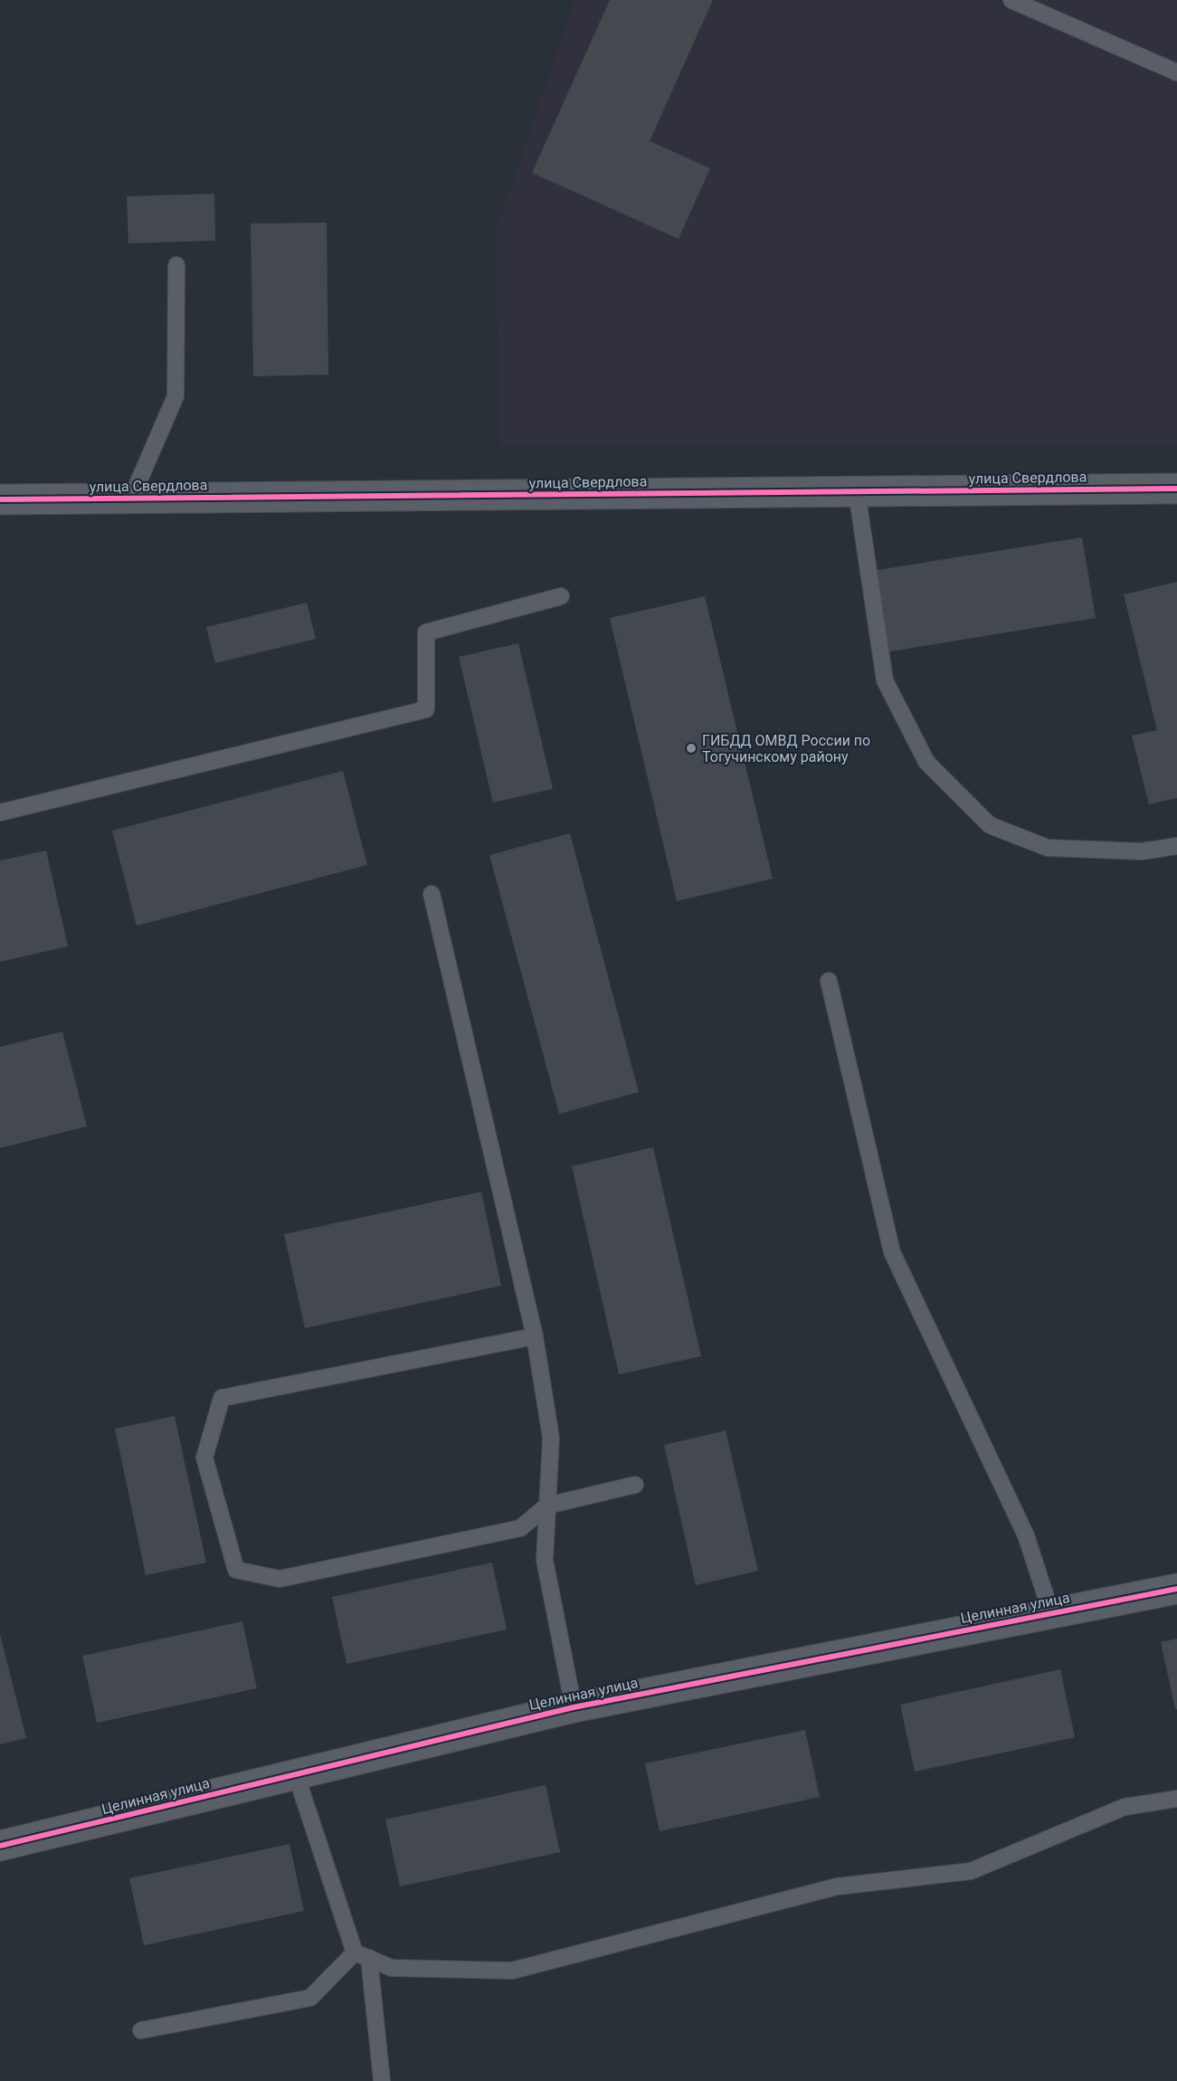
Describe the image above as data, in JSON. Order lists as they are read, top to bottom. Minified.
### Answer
{"streets":{"street":["улица Свердлова","Целинная улица"]},"places":["ГИБДД ОМВД России по Тогучинскому району"]}
